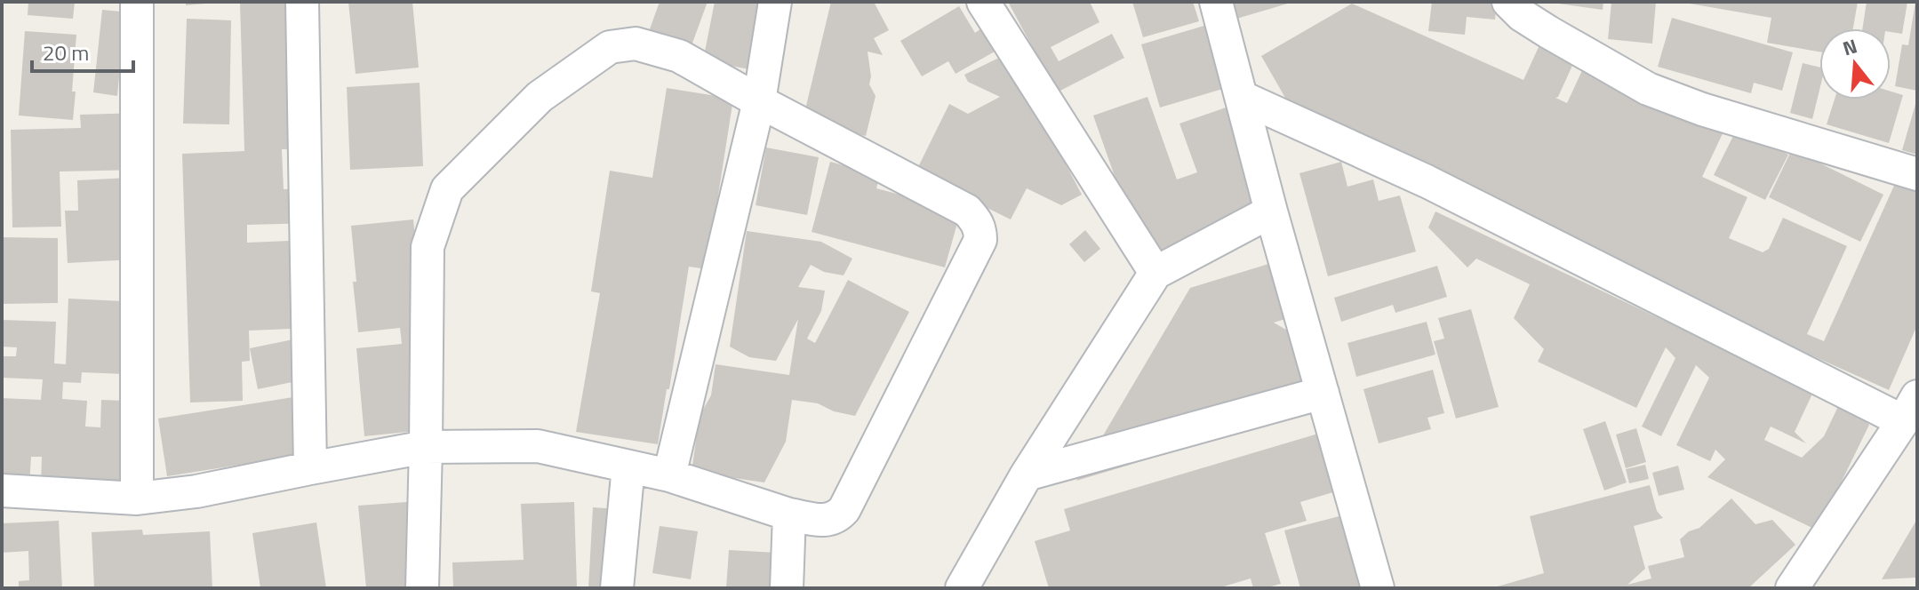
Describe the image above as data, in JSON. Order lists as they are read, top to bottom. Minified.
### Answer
{"scale_bar":"20 m","north":"top"}
